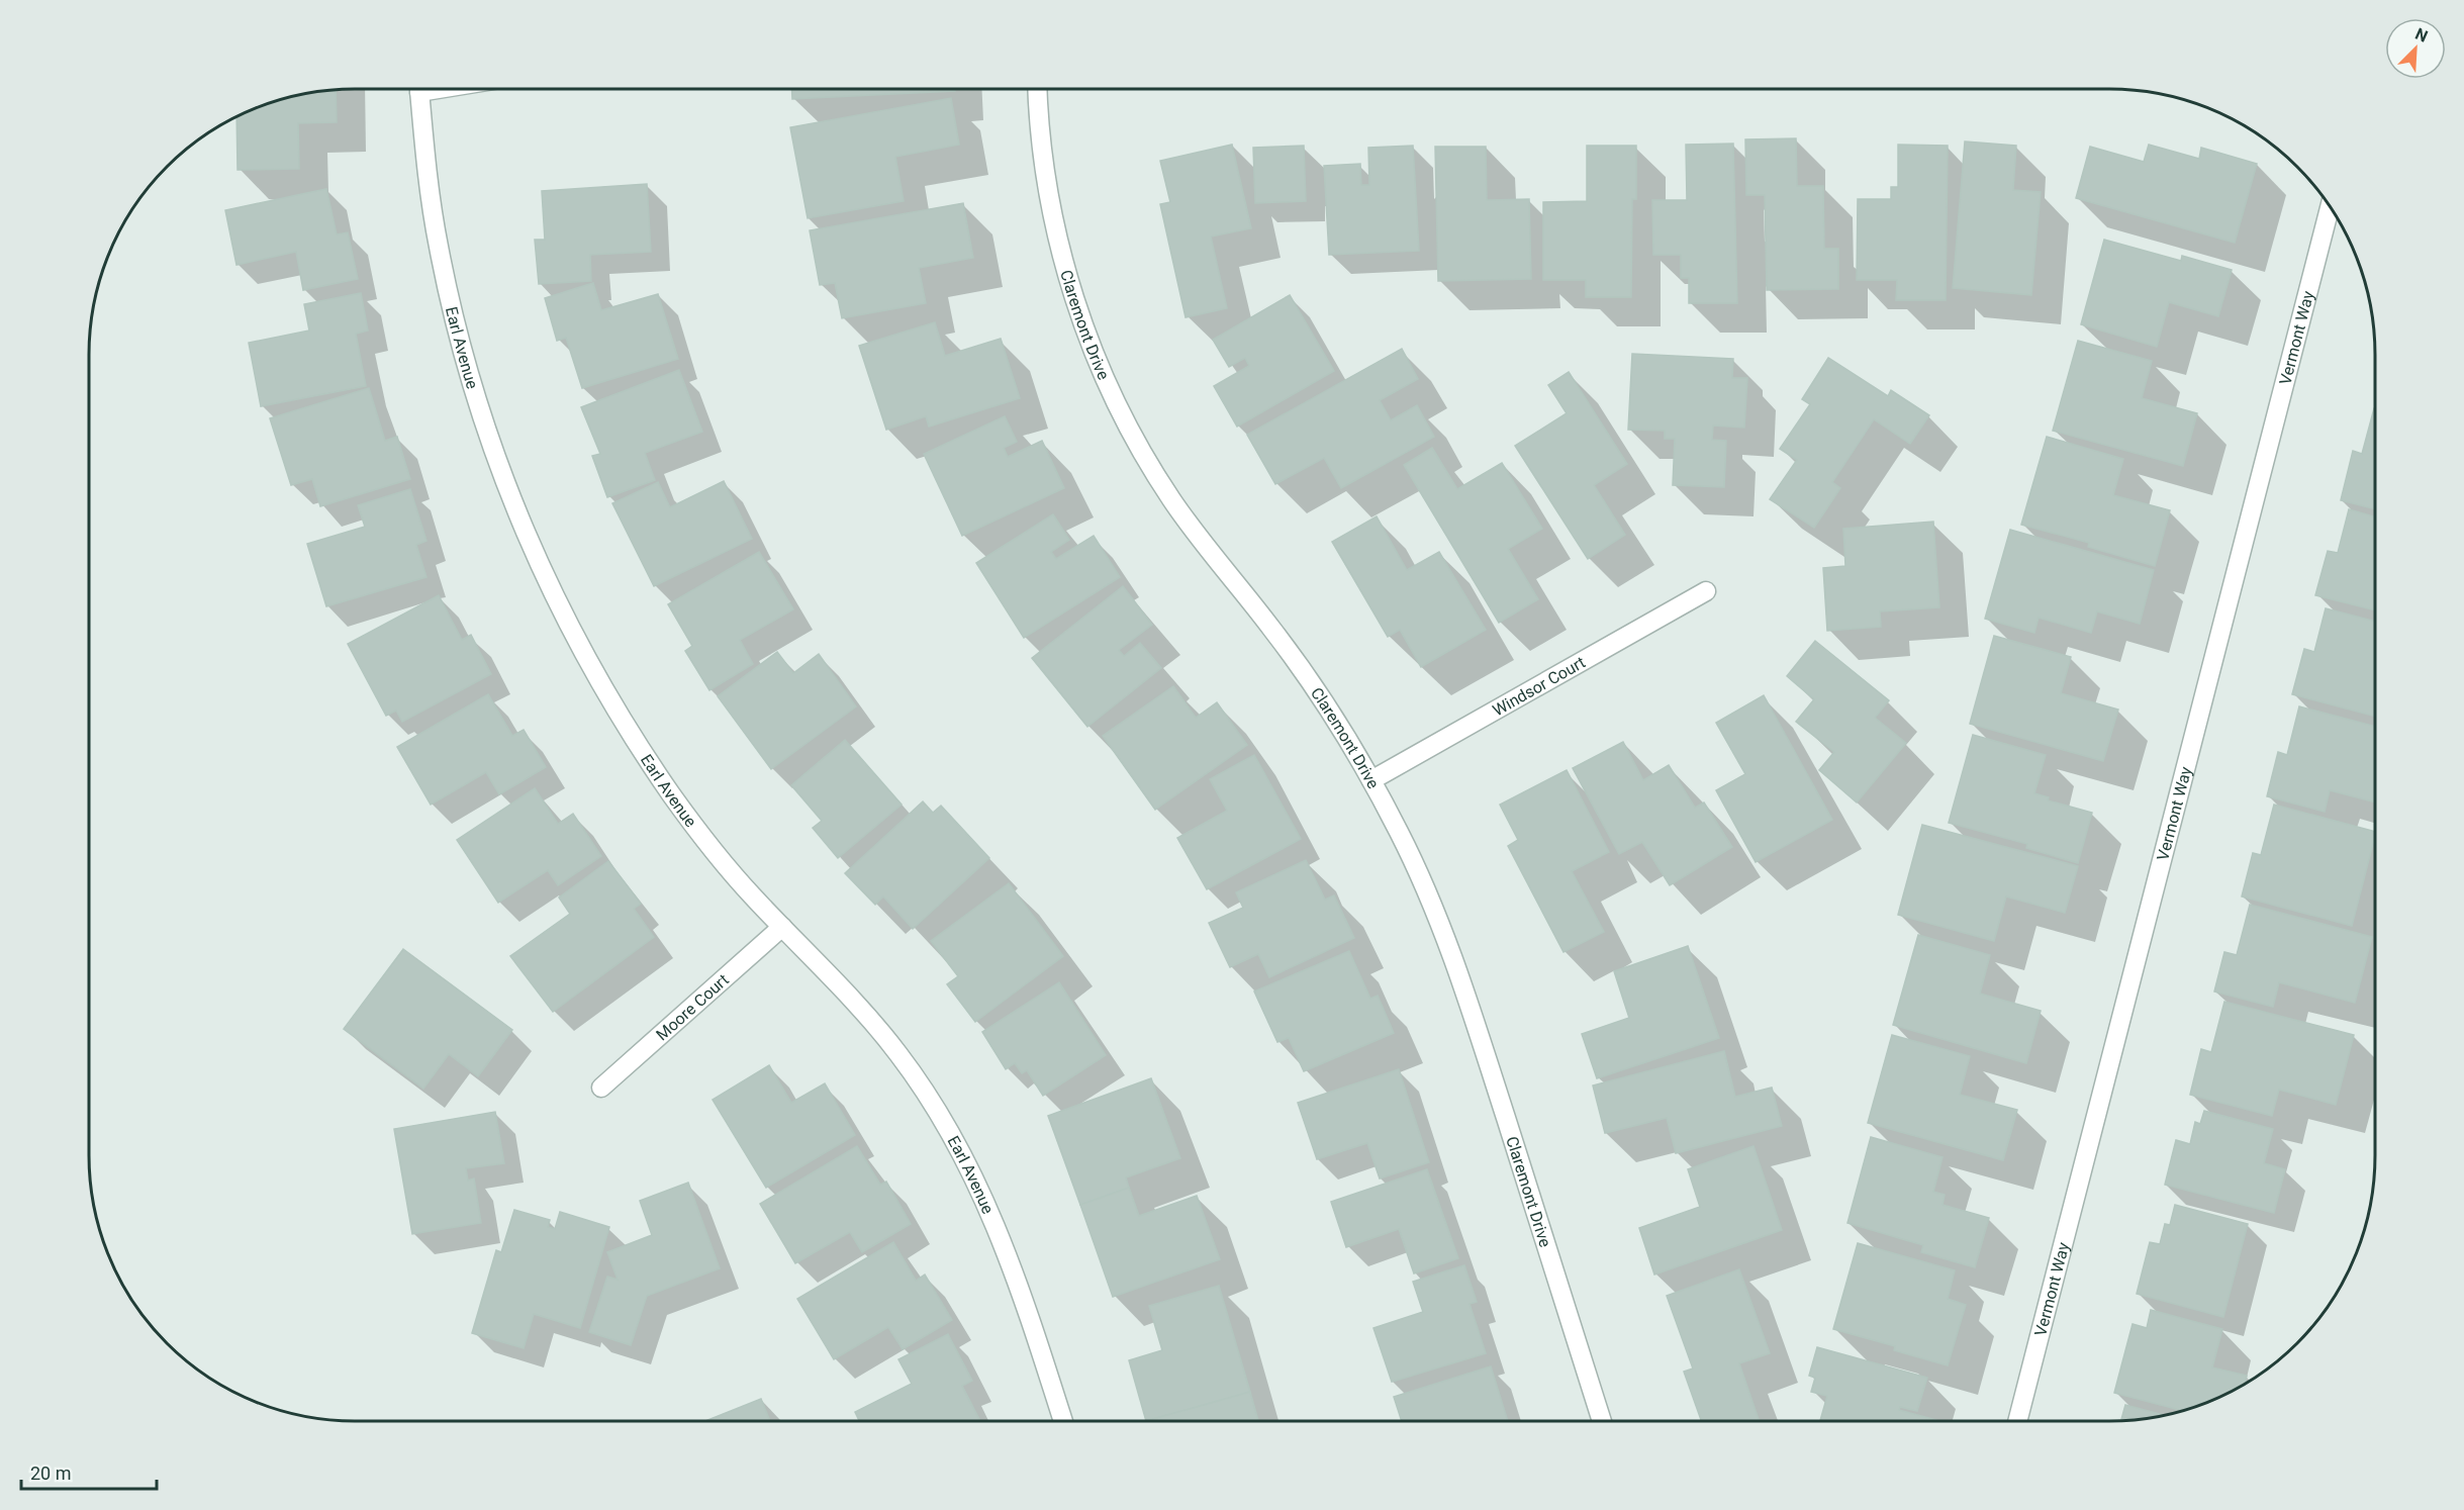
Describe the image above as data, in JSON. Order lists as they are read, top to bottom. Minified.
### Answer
{"streets":{"street":["Claremont Drive","Vermont Way","Earl Avenue","Windsor Court","Moore Court"]},"crossings":[["Claremont Drive","Windsor Court"],["Earl Avenue","Moore Court"]],"scale_bar":"20 m","north":"top right"}
